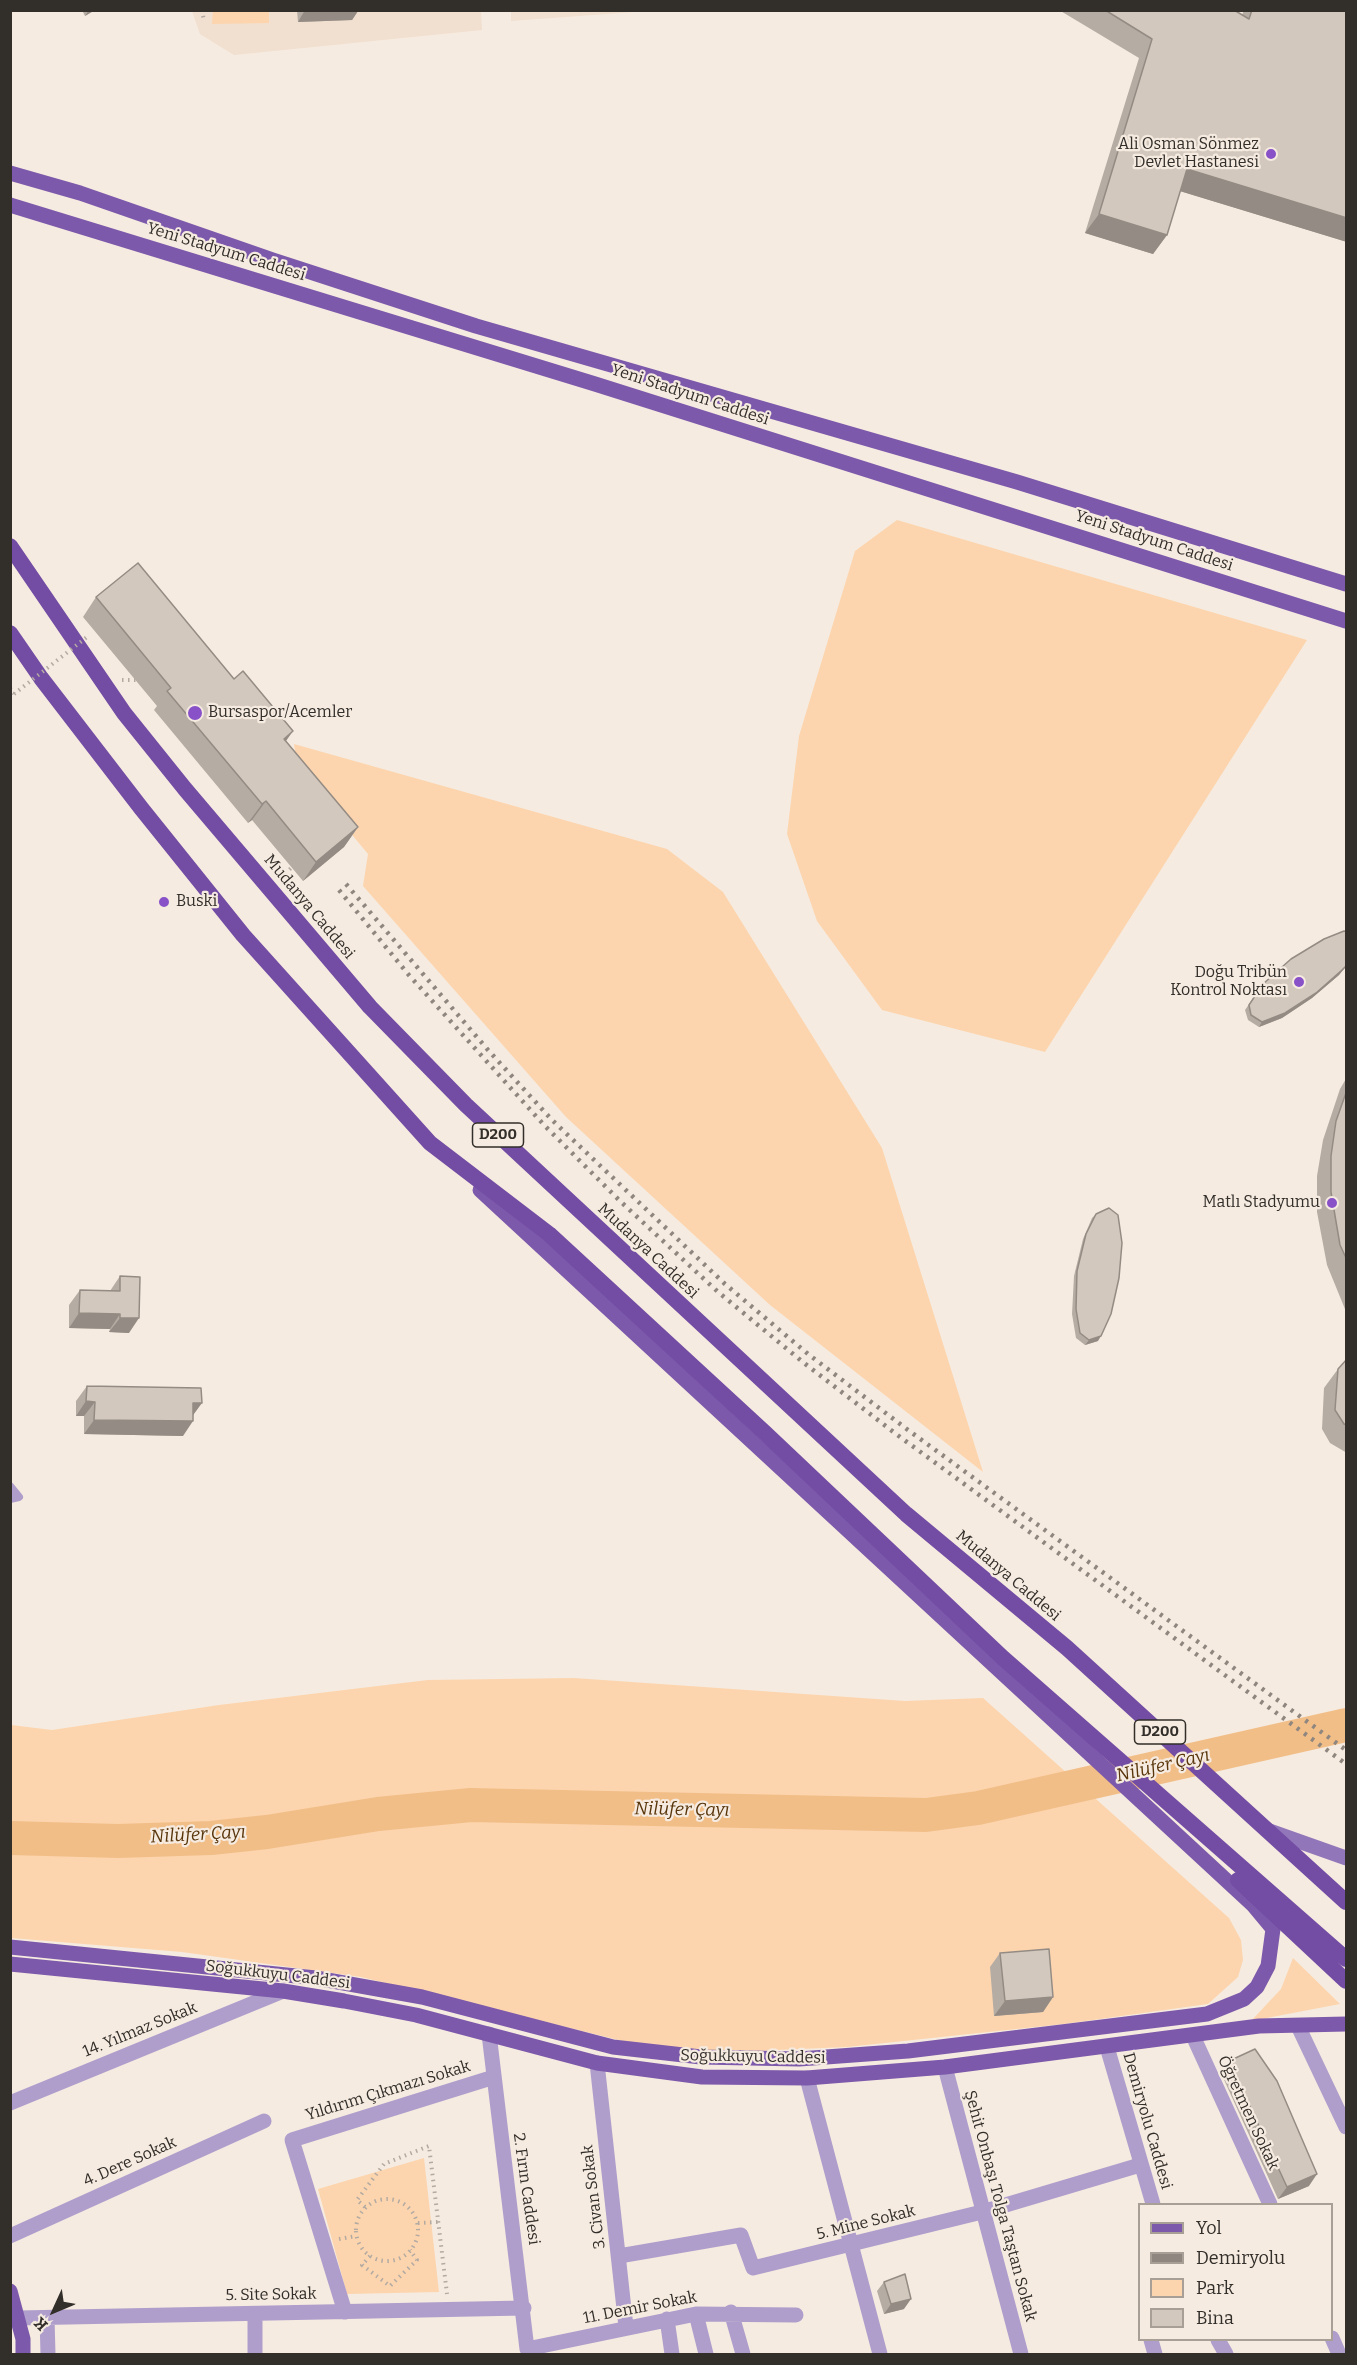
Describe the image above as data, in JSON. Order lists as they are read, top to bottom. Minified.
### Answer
{"streets":{"highway":["Mudanya Caddesi","D200"],"main road":["Yeni Stadyum Caddesi","Soğukkuyu Caddesi"],"street":["14. Yılmaz Sokak","Yıldırım Çıkmazı Sokak","Öğretmen Sokak","Demiryolu Caddesi","4. Dere Sokak","2. Fırın Caddesi","3. Civan Sokak","Şehit Onbaşı Tolga Taştan Sokak","5. Mine Sokak","5. Site Sokak","11. Demir Sokak"]},"crossings":[["D200","Soğukkuyu Caddesi"],["Soğukkuyu Caddesi","14. Yılmaz Sokak"],["Soğukkuyu Caddesi","Öğretmen Sokak"],["Soğukkuyu Caddesi","Demiryolu Caddesi"],["Soğukkuyu Caddesi","2. Fırın Caddesi"],["Soğukkuyu Caddesi","3. Civan Sokak"],["Soğukkuyu Caddesi","Şehit Onbaşı Tolga Taştan Sokak"],["Yıldırım Çıkmazı Sokak","2. Fırın Caddesi"],["Yıldırım Çıkmazı Sokak","5. Site Sokak"],["Demiryolu Caddesi","5. Mine Sokak"],["2. Fırın Caddesi","5. Site Sokak"],["2. Fırın Caddesi","11. Demir Sokak"],["3. Civan Sokak","5. Mine Sokak"],["3. Civan Sokak","11. Demir Sokak"],["Şehit Onbaşı Tolga Taştan Sokak","5. Mine Sokak"]],"water":["Nilüfer Çayı"],"places":["Ali Osman Sönmez Devlet Hastanesi","Bursaspor/Acemler","Buski","Doğu Tribün Kontrol Noktası","Matlı Stadyumu"],"legend":["Yol","Demiryolu","Park","Bina"],"north":"bottom left"}
